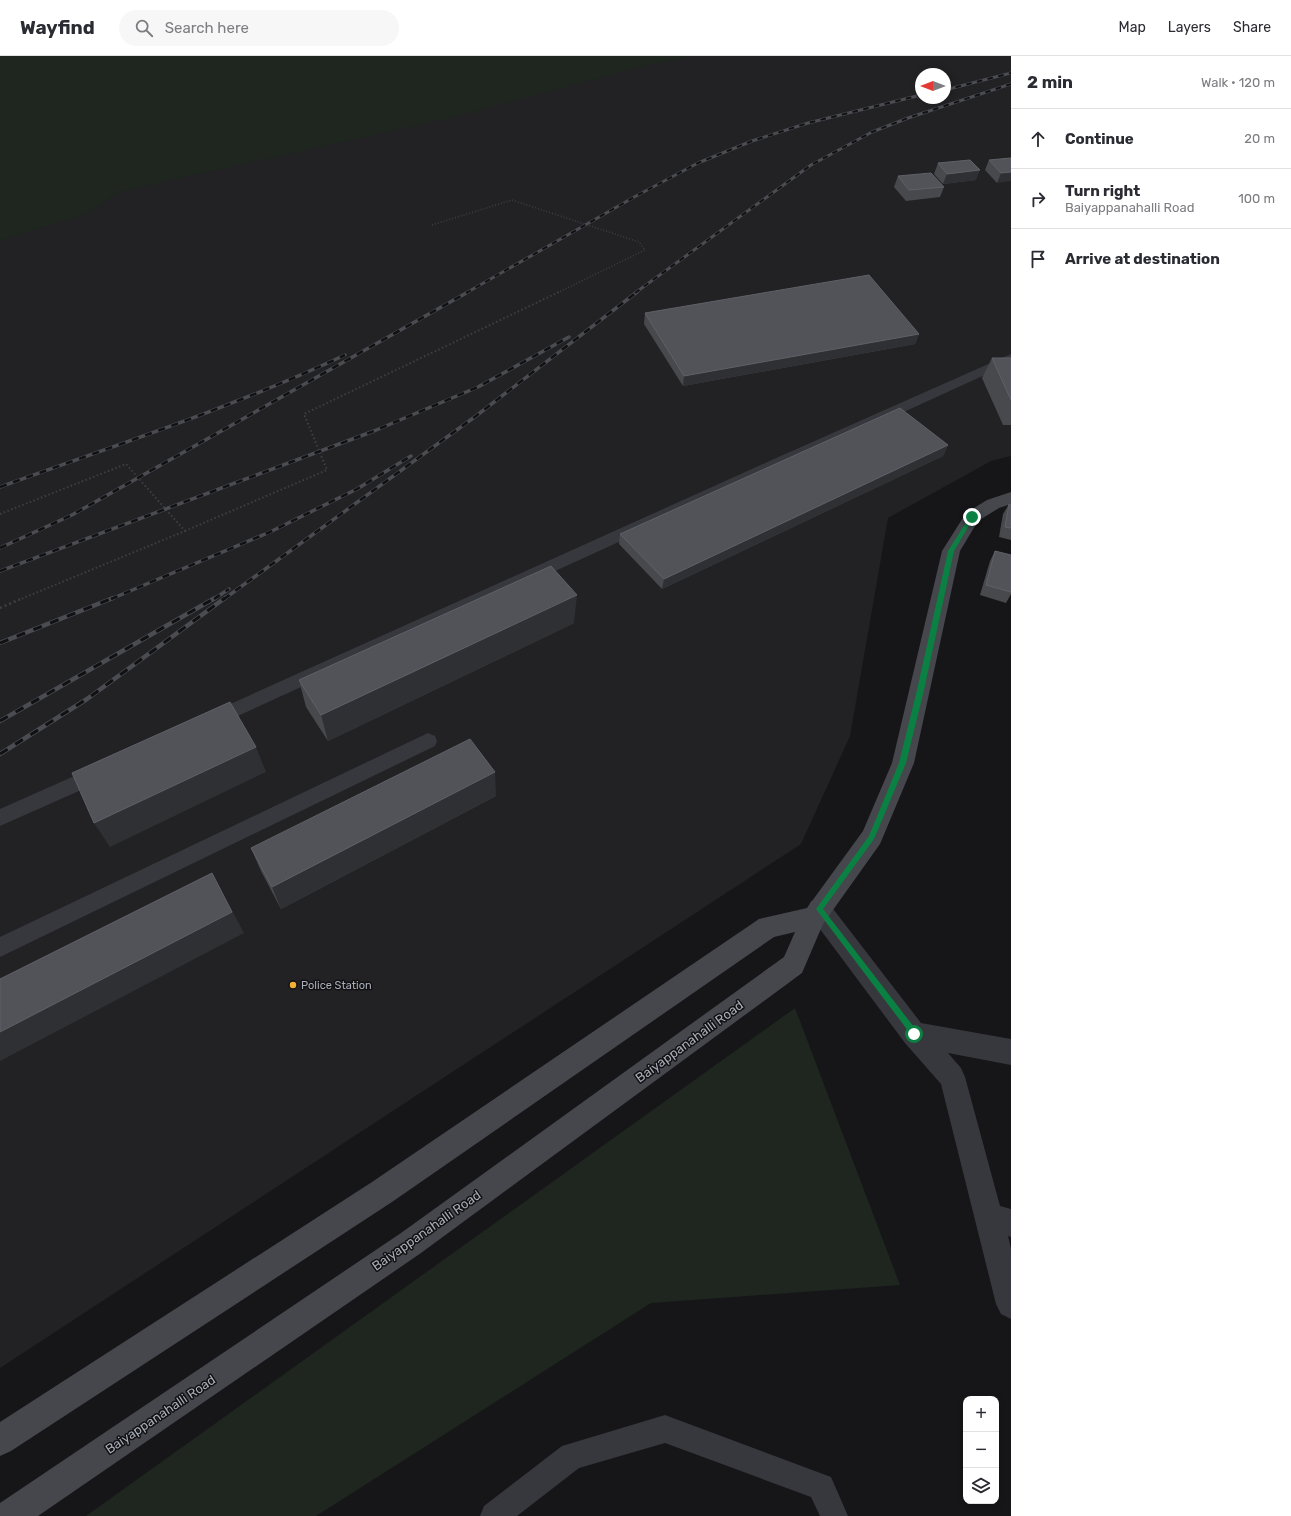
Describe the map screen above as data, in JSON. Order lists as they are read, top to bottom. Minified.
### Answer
{"streets":{"street":["Baiyappanahalli Road"]},"places":["Police Station"],"north":"left","page":{"header":"Wayfind","search":"Search here","nav":["Map","Layers","Share"],"heading":["2 min","Walk · 120 m"],"list":[["Continue","20 m"],["Turn right","Baiyappanahalli Road","100 m"],"Arrive at destination"],"map_buttons":["+","−"]}}
